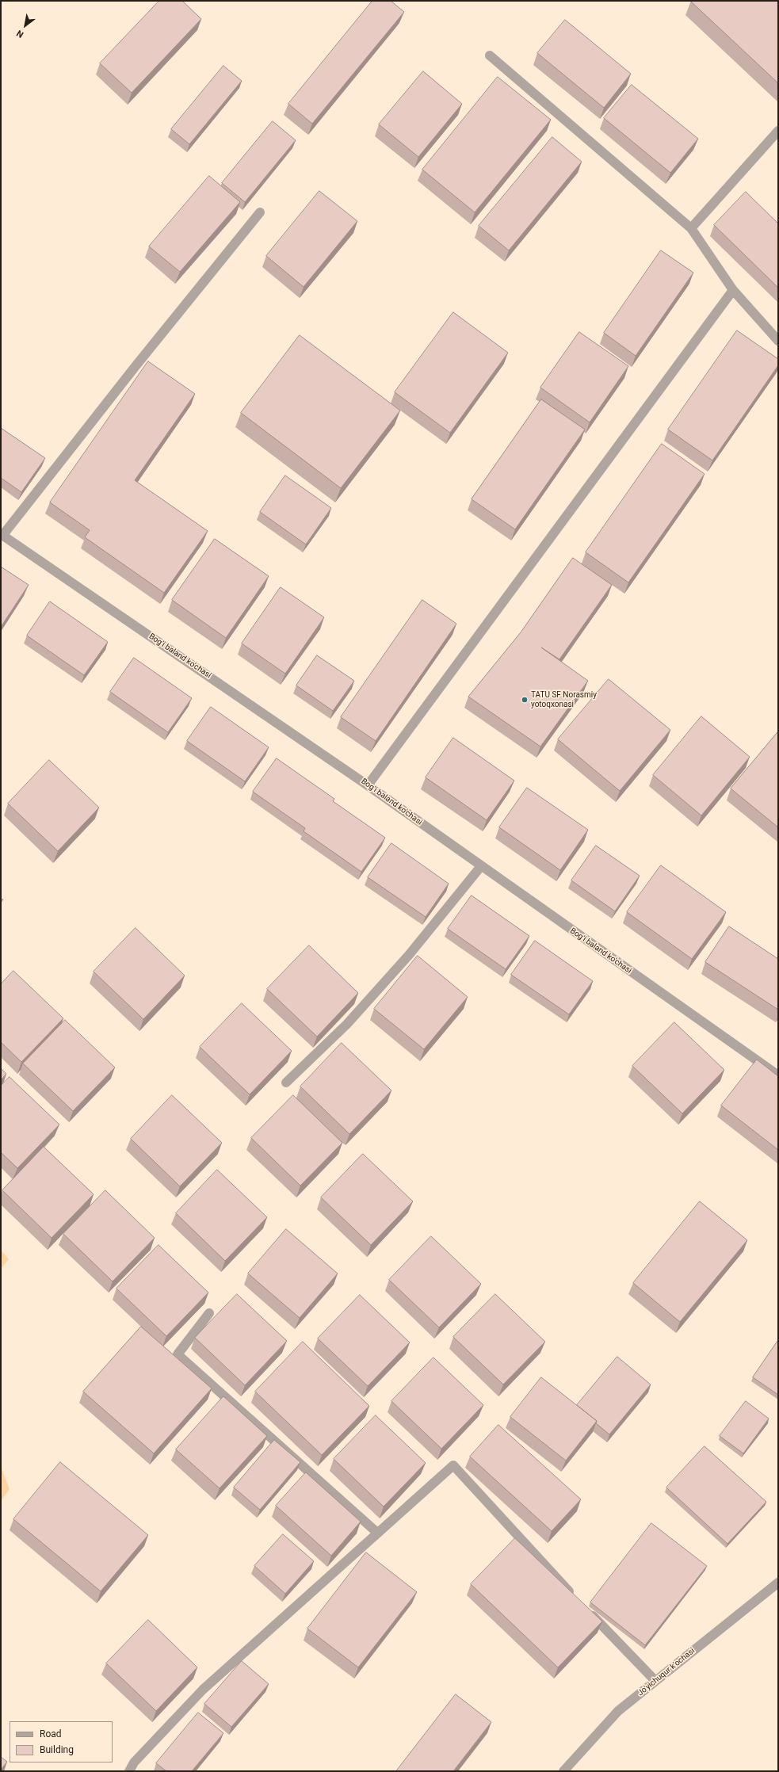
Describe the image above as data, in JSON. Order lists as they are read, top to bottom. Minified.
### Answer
{"streets":{"street":["Bog'i baland ko'chasi","Jo'yichuqur k'ochasi"]},"places":["TATU SF Norasmiy yotoqxonasi"],"legend":["Road","Building"],"north":"bottom left"}
